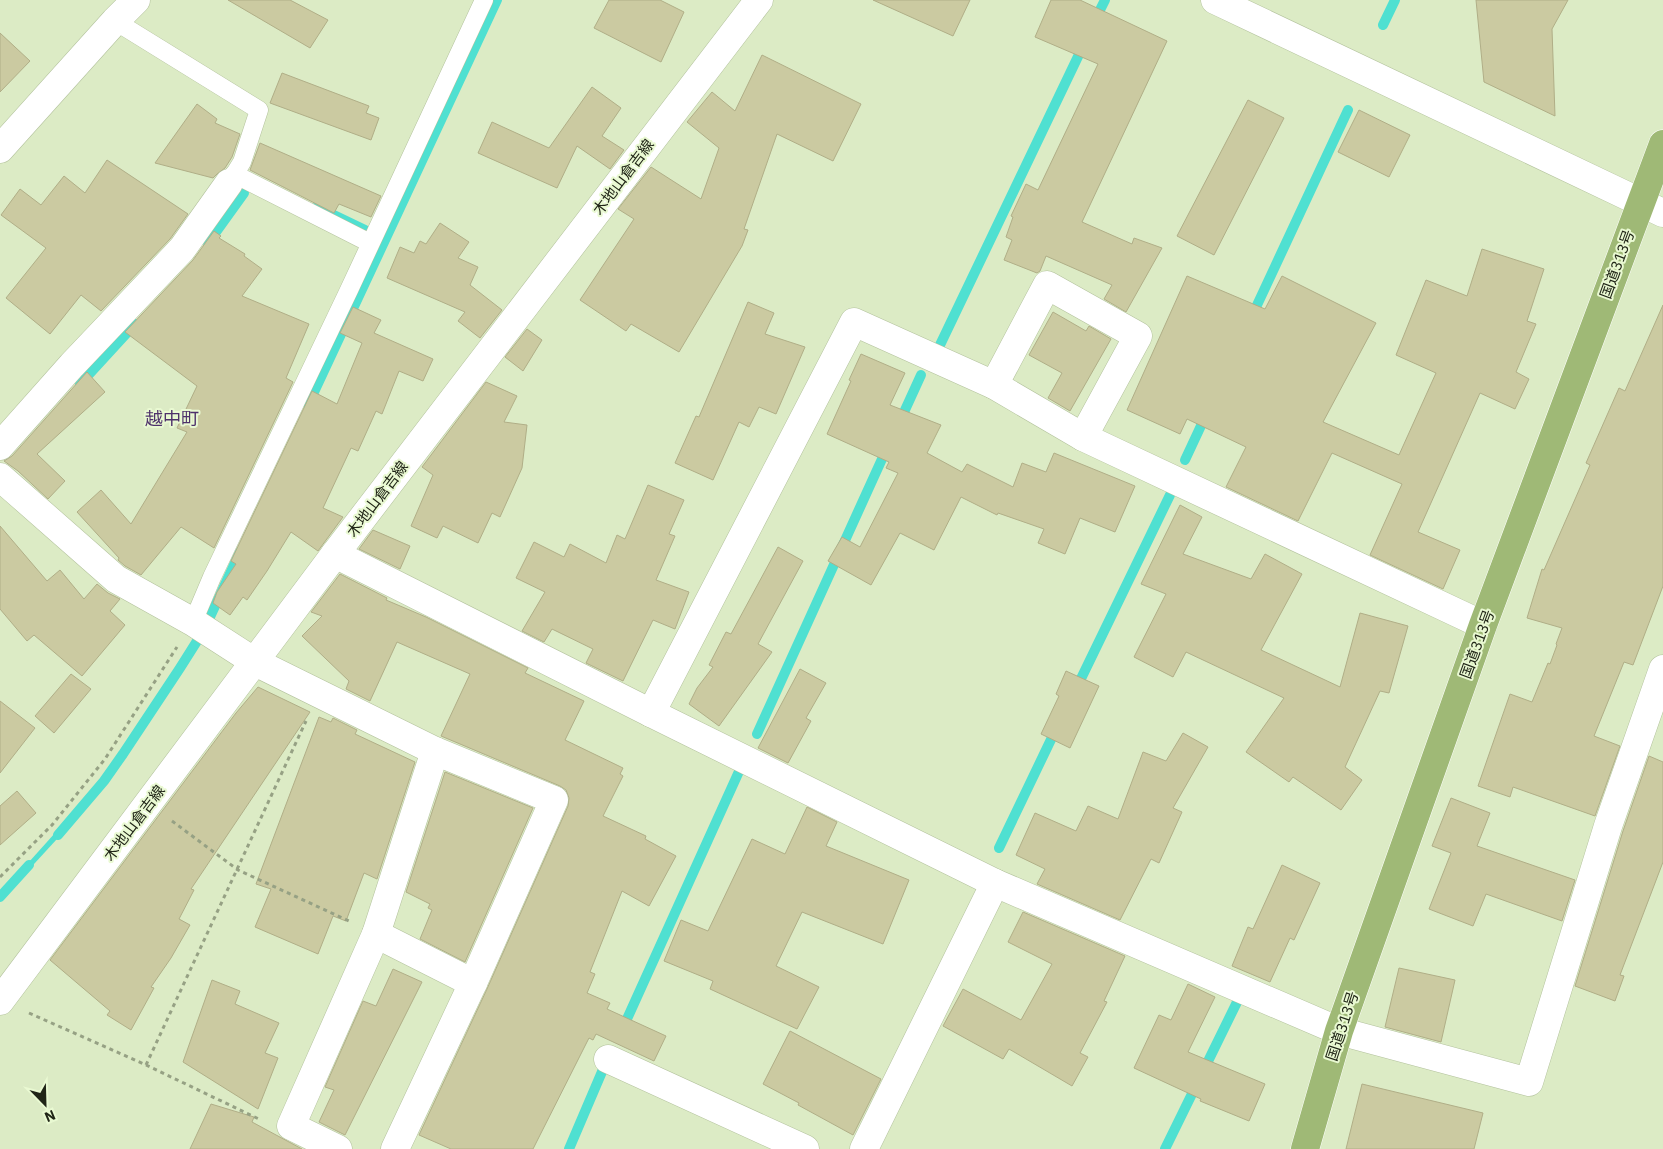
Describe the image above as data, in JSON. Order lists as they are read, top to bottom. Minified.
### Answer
{"streets":{"highway":["国道313号"],"street":["木地山倉吉線"]},"districts":["越中町"],"north":"bottom right"}
